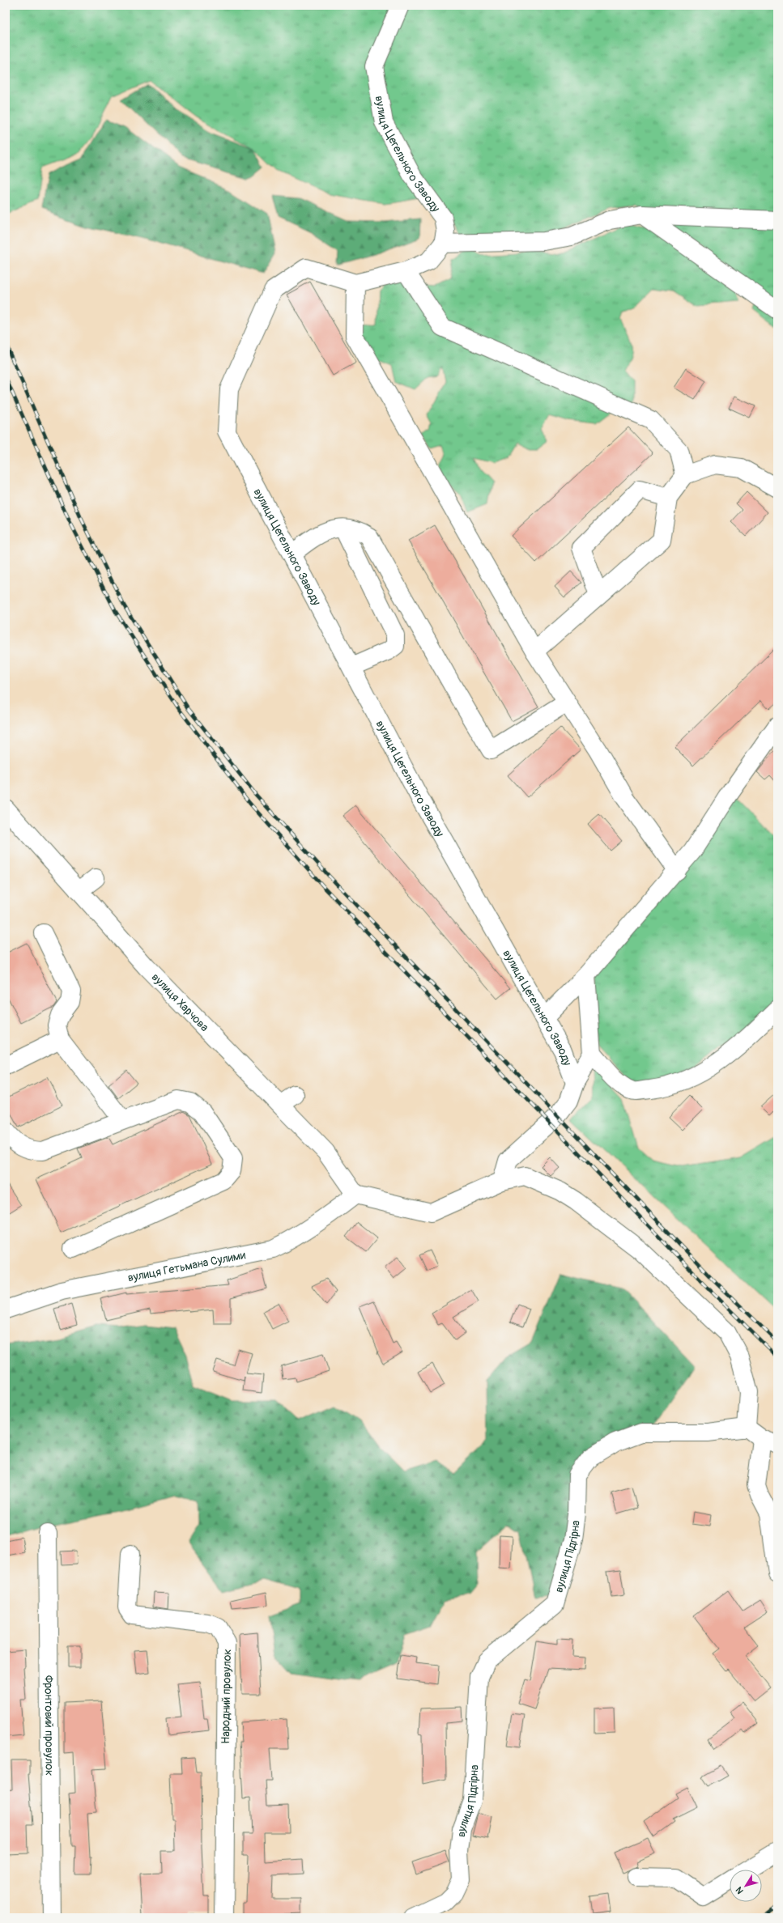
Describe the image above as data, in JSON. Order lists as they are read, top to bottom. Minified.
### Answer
{"streets":{"street":["вулиця Цегельного Заводу","вулиця Харчова","вулиця Гетьмана Сулими","вулиця Підгірна","Народний провулок","Фронтовий провулок"]},"crossings":[["вулиця Харчова","вулиця Гетьмана Сулими"]],"north":"bottom left"}
